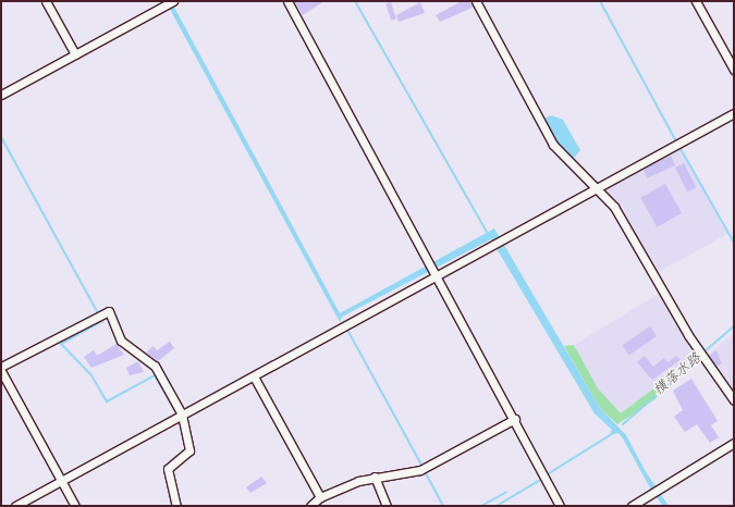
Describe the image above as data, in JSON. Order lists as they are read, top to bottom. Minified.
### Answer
{"water":["横落水路"]}
